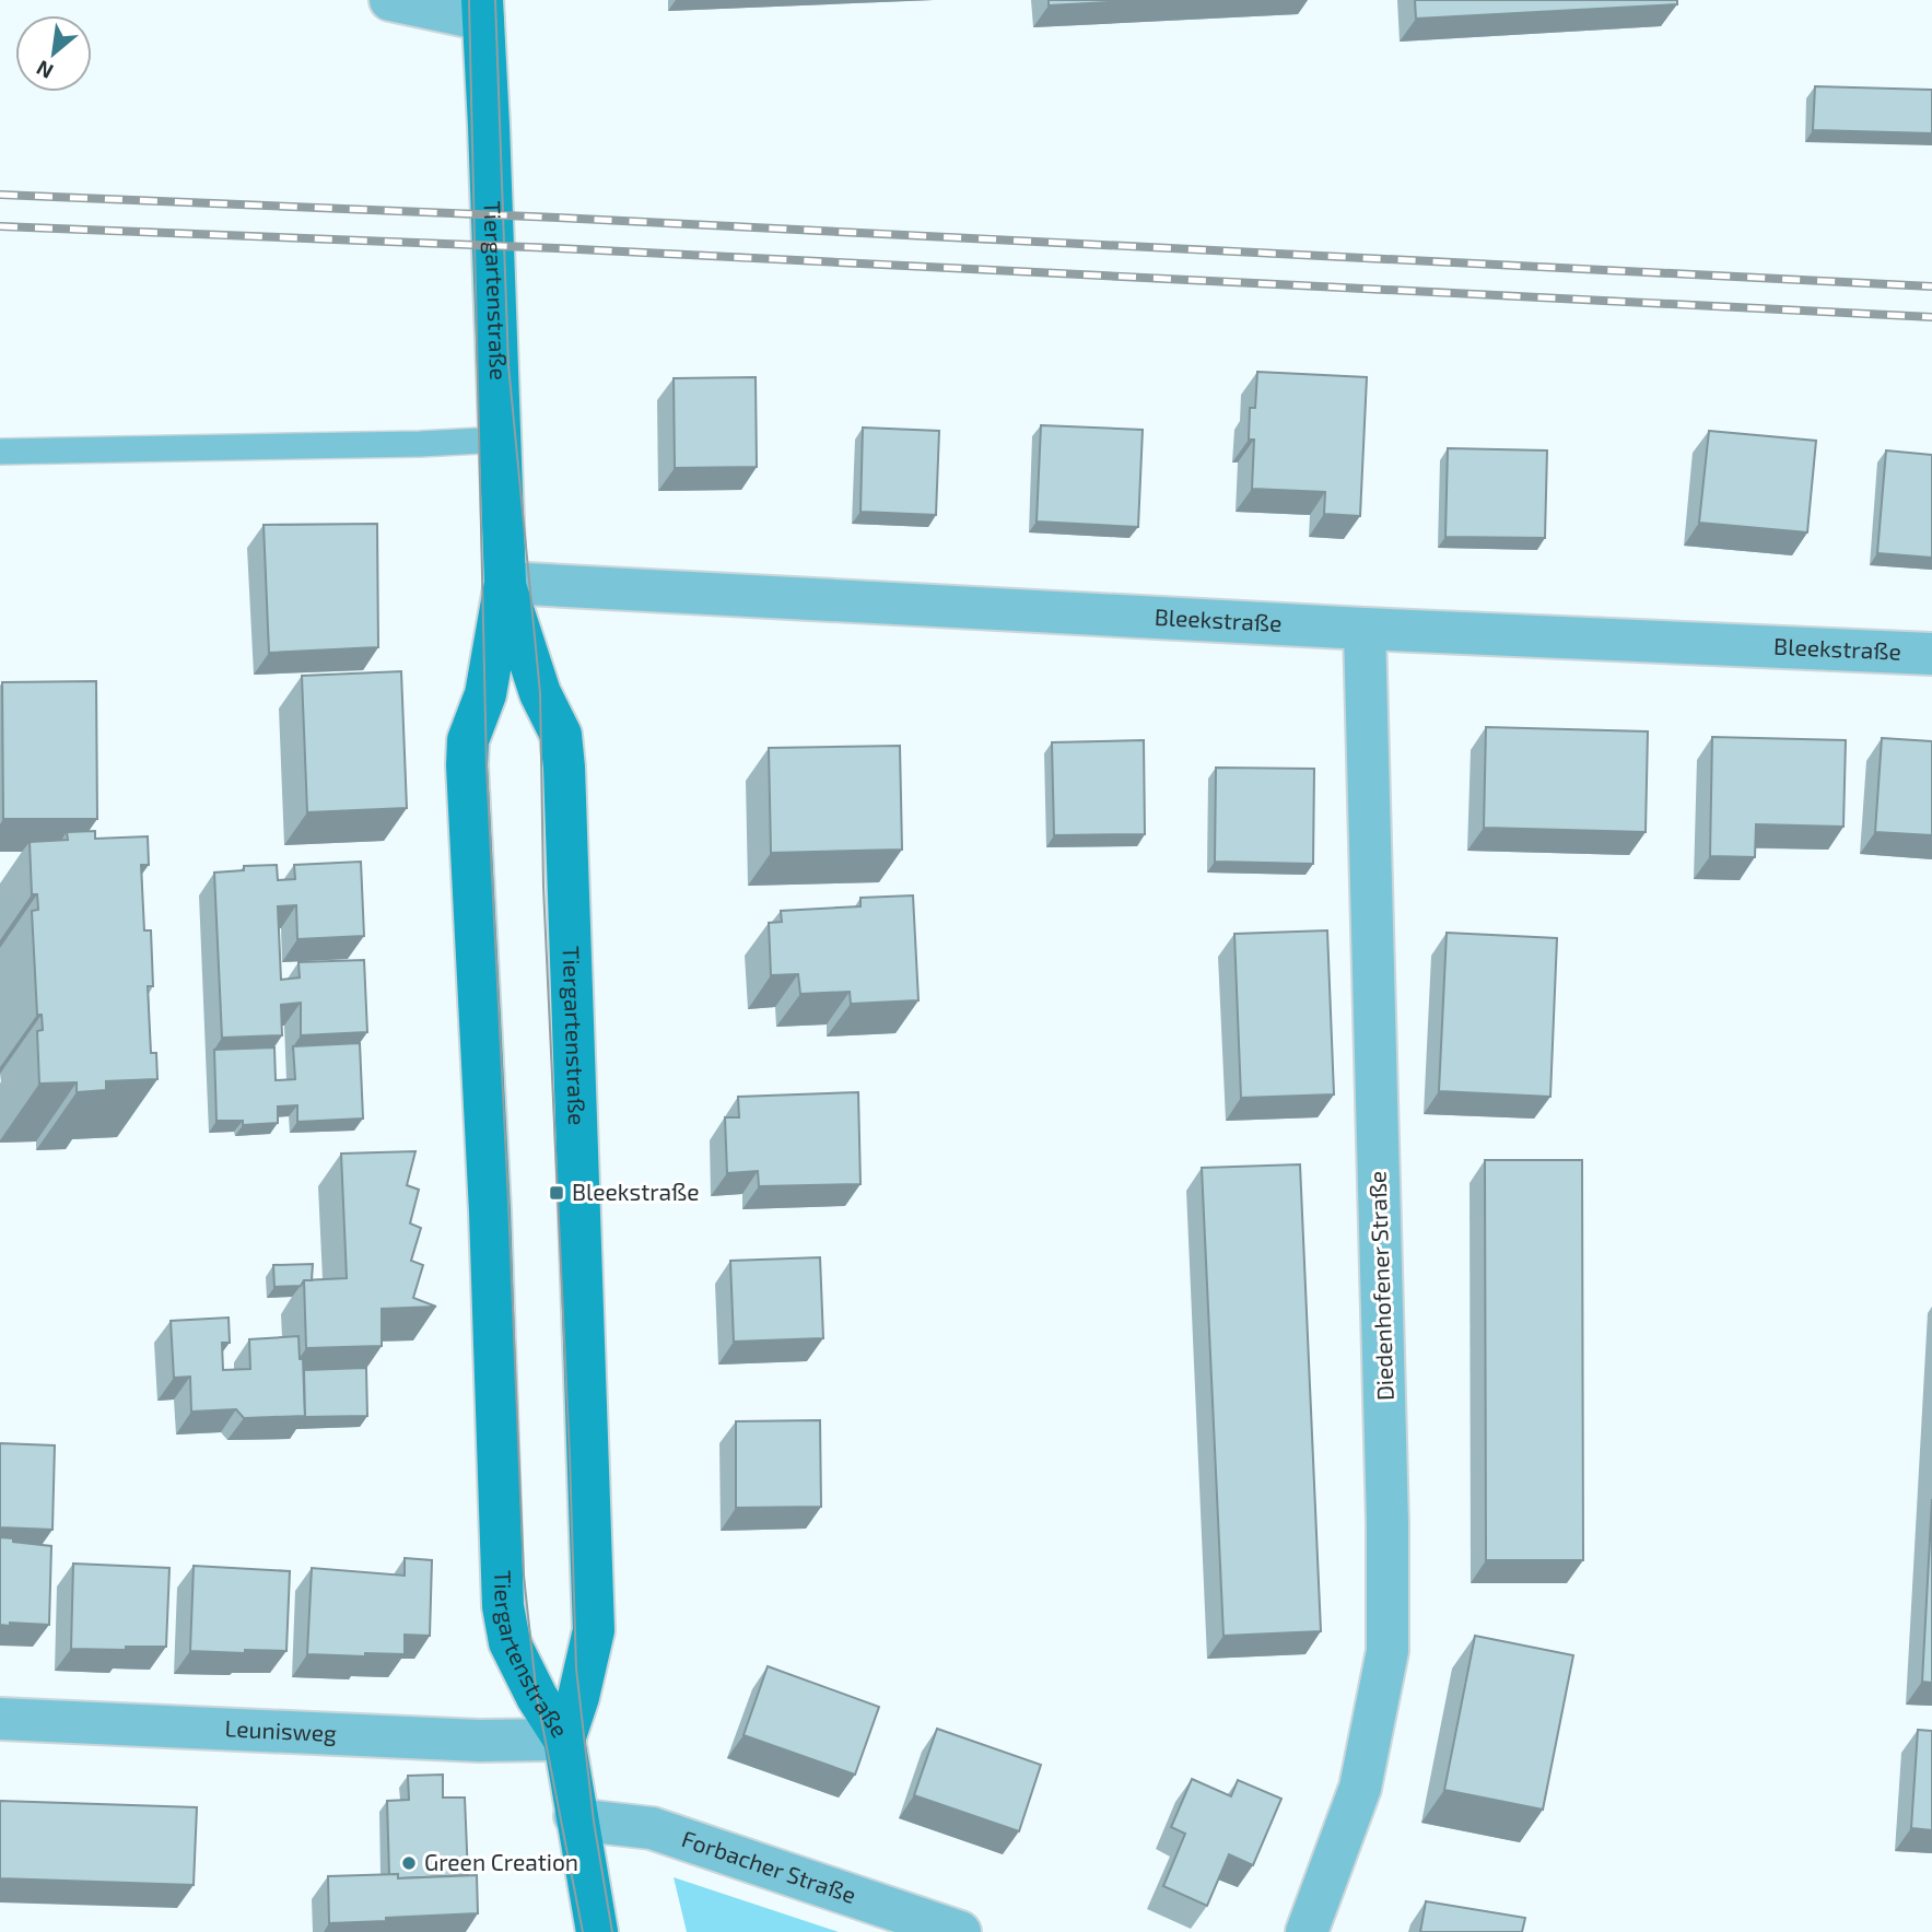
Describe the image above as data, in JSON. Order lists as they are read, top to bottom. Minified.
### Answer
{"streets":{"main road":["Tiergartenstraße"],"street":["Bleekstraße","Diedenhofener Straße","Leunisweg","Forbacher Straße"]},"crossings":[["Tiergartenstraße","Bleekstraße"],["Tiergartenstraße","Leunisweg"],["Bleekstraße","Diedenhofener Straße"]],"places":{"transit":["Bleekstraße"],"other":["Green Creation"]},"north":"bottom left"}
